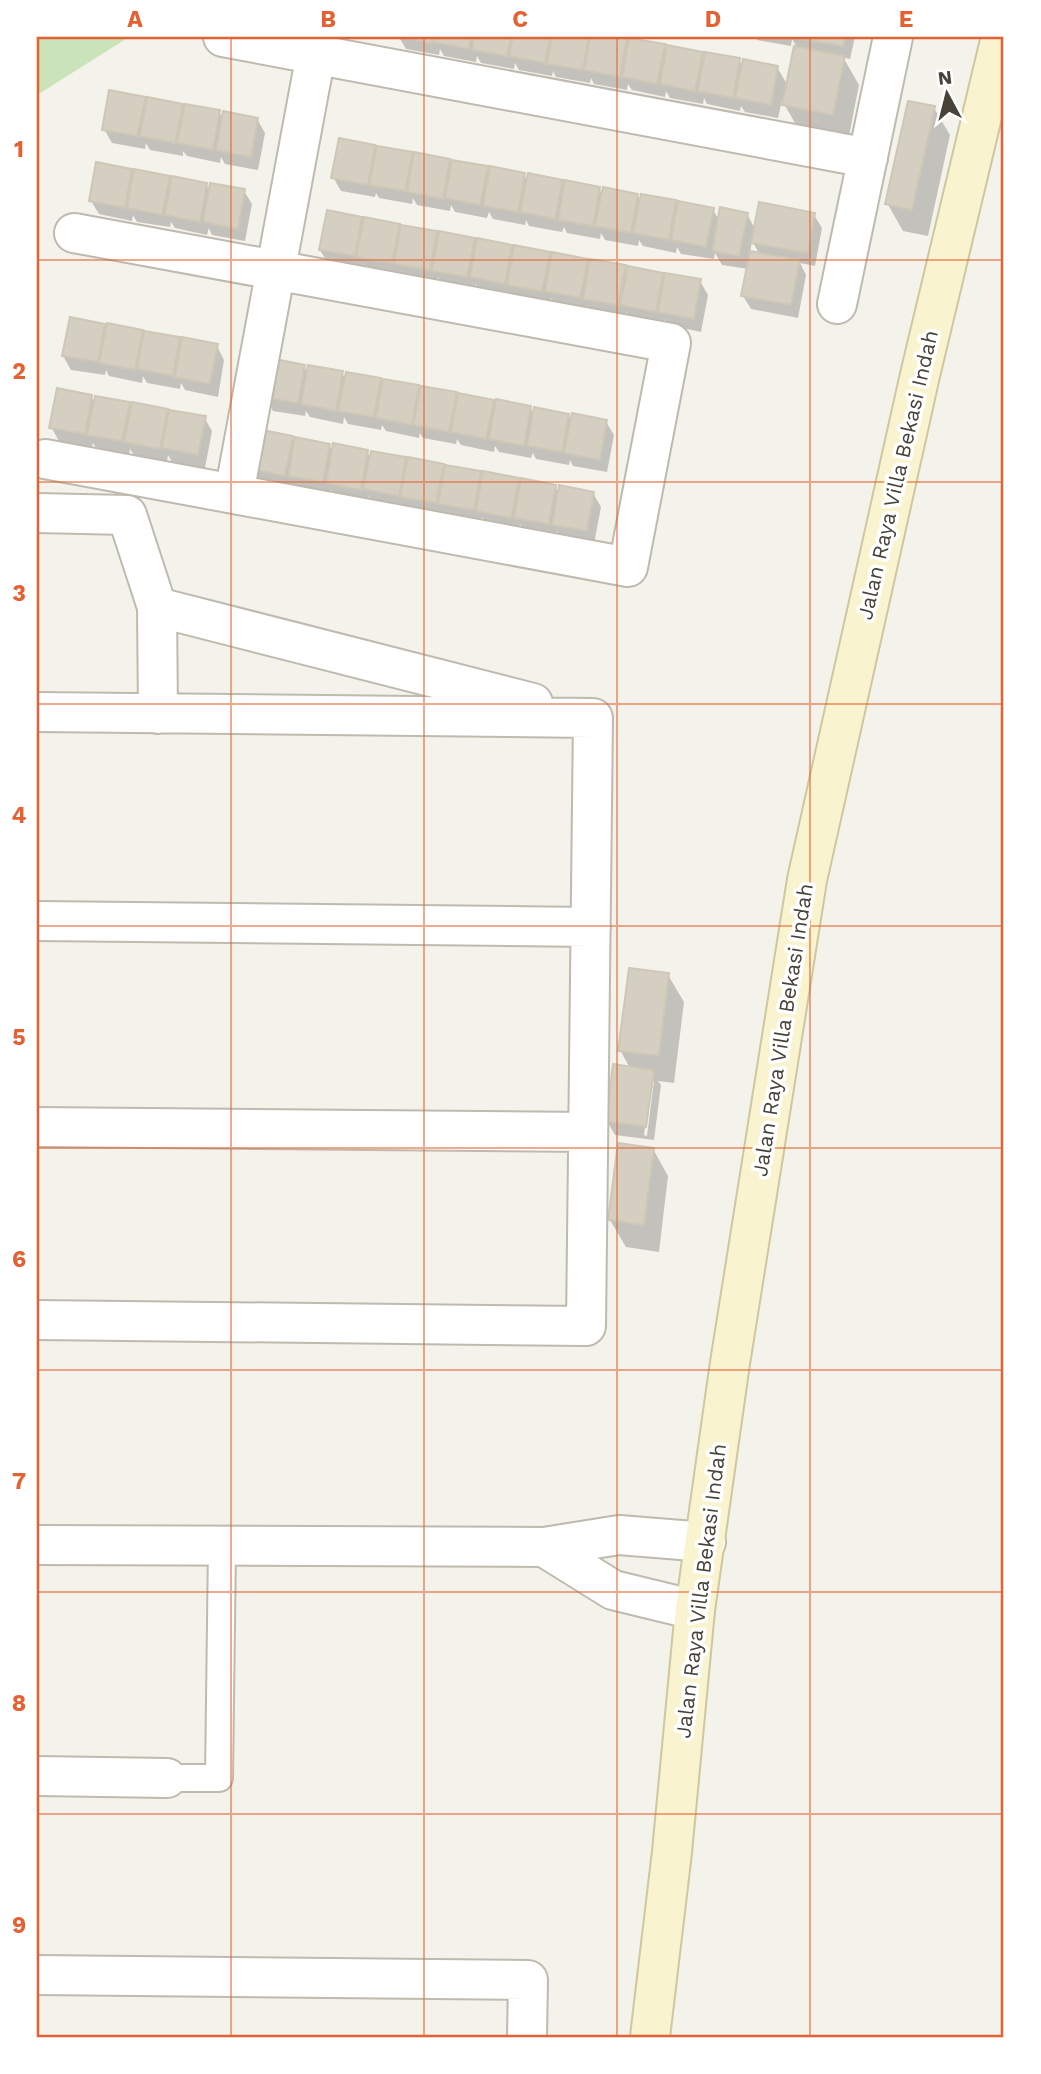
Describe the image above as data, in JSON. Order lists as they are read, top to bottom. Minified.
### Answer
{"streets":{"main road":["Jalan Raya Villa Bekasi Indah"]},"north":"top","grid":{"columns":["A","B","C","D","E"],"rows":["1","2","3","4","5","6","7","8","9"]}}
